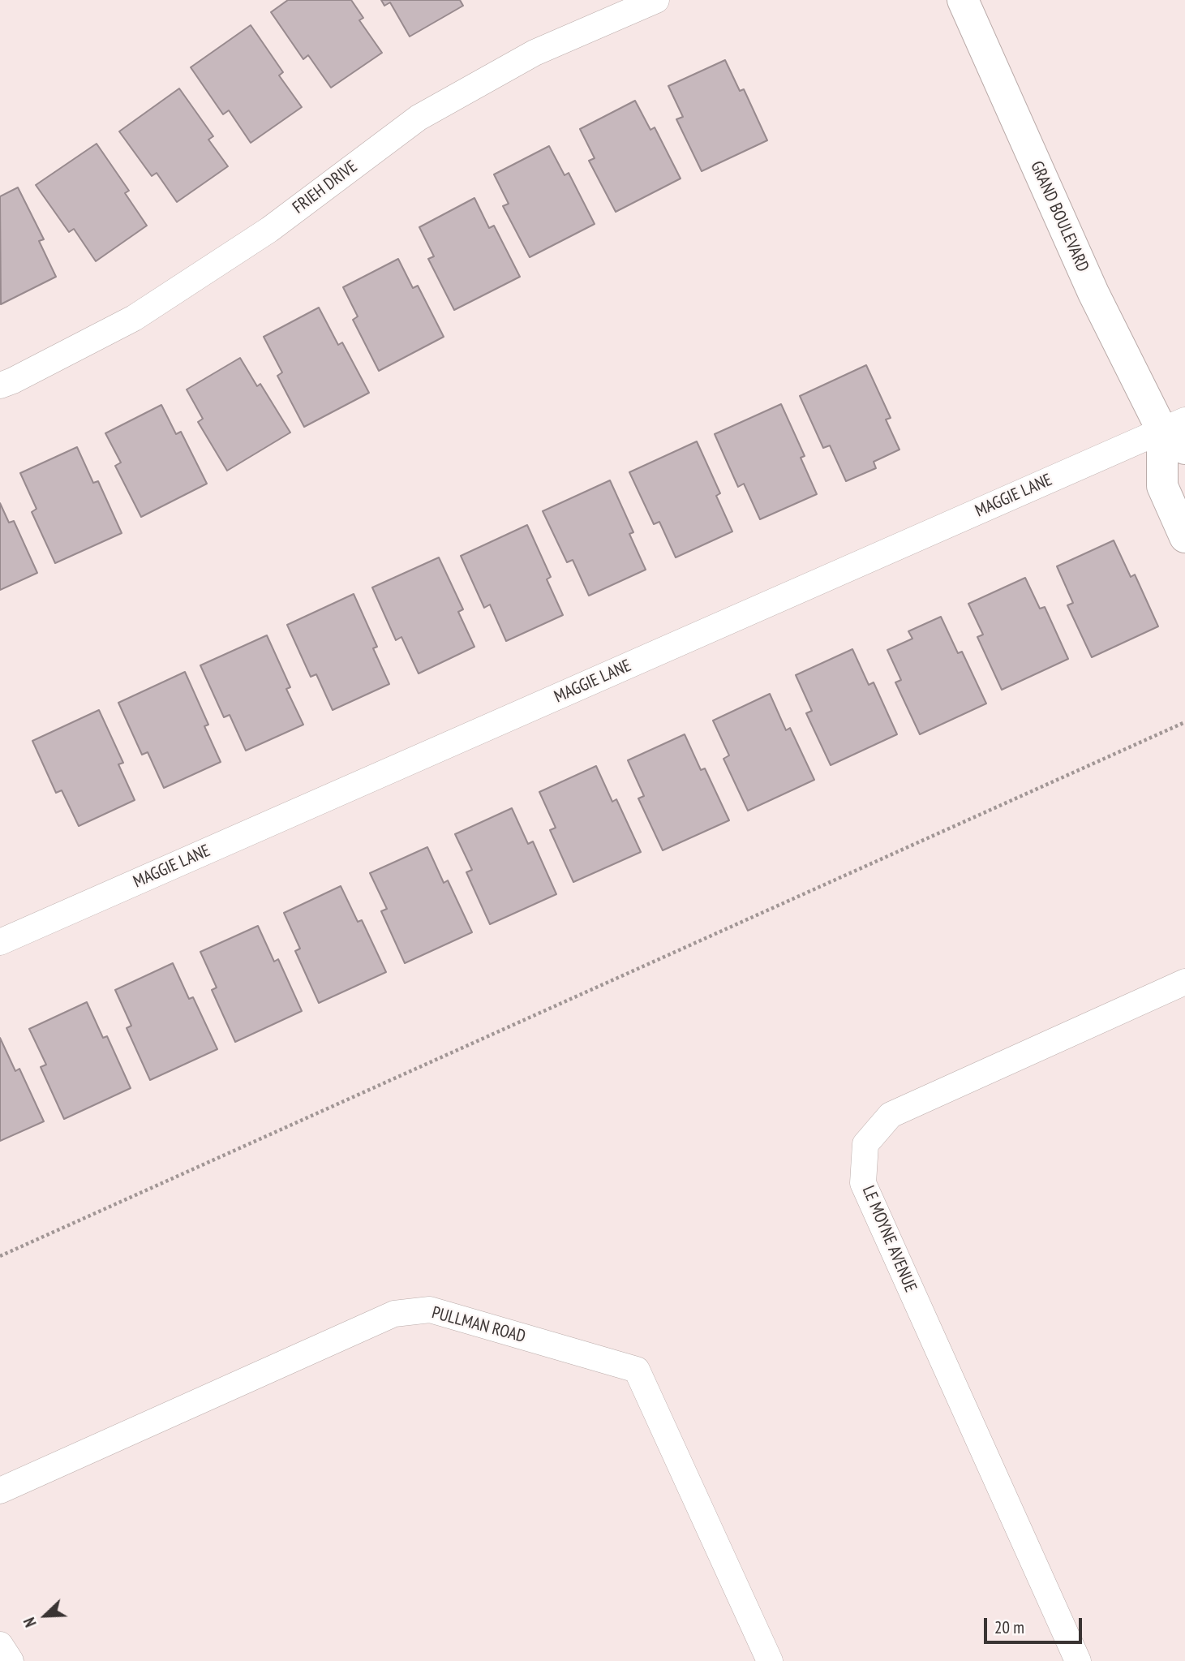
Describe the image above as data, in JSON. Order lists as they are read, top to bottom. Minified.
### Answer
{"streets":{"street":["FRIEH DRIVE","GRAND BOULEVARD","MAGGIE LANE","LE MOYNE AVENUE","PULLMAN ROAD"]},"crossings":[["GRAND BOULEVARD","MAGGIE LANE"]],"scale_bar":"20 m","north":"bottom left"}
